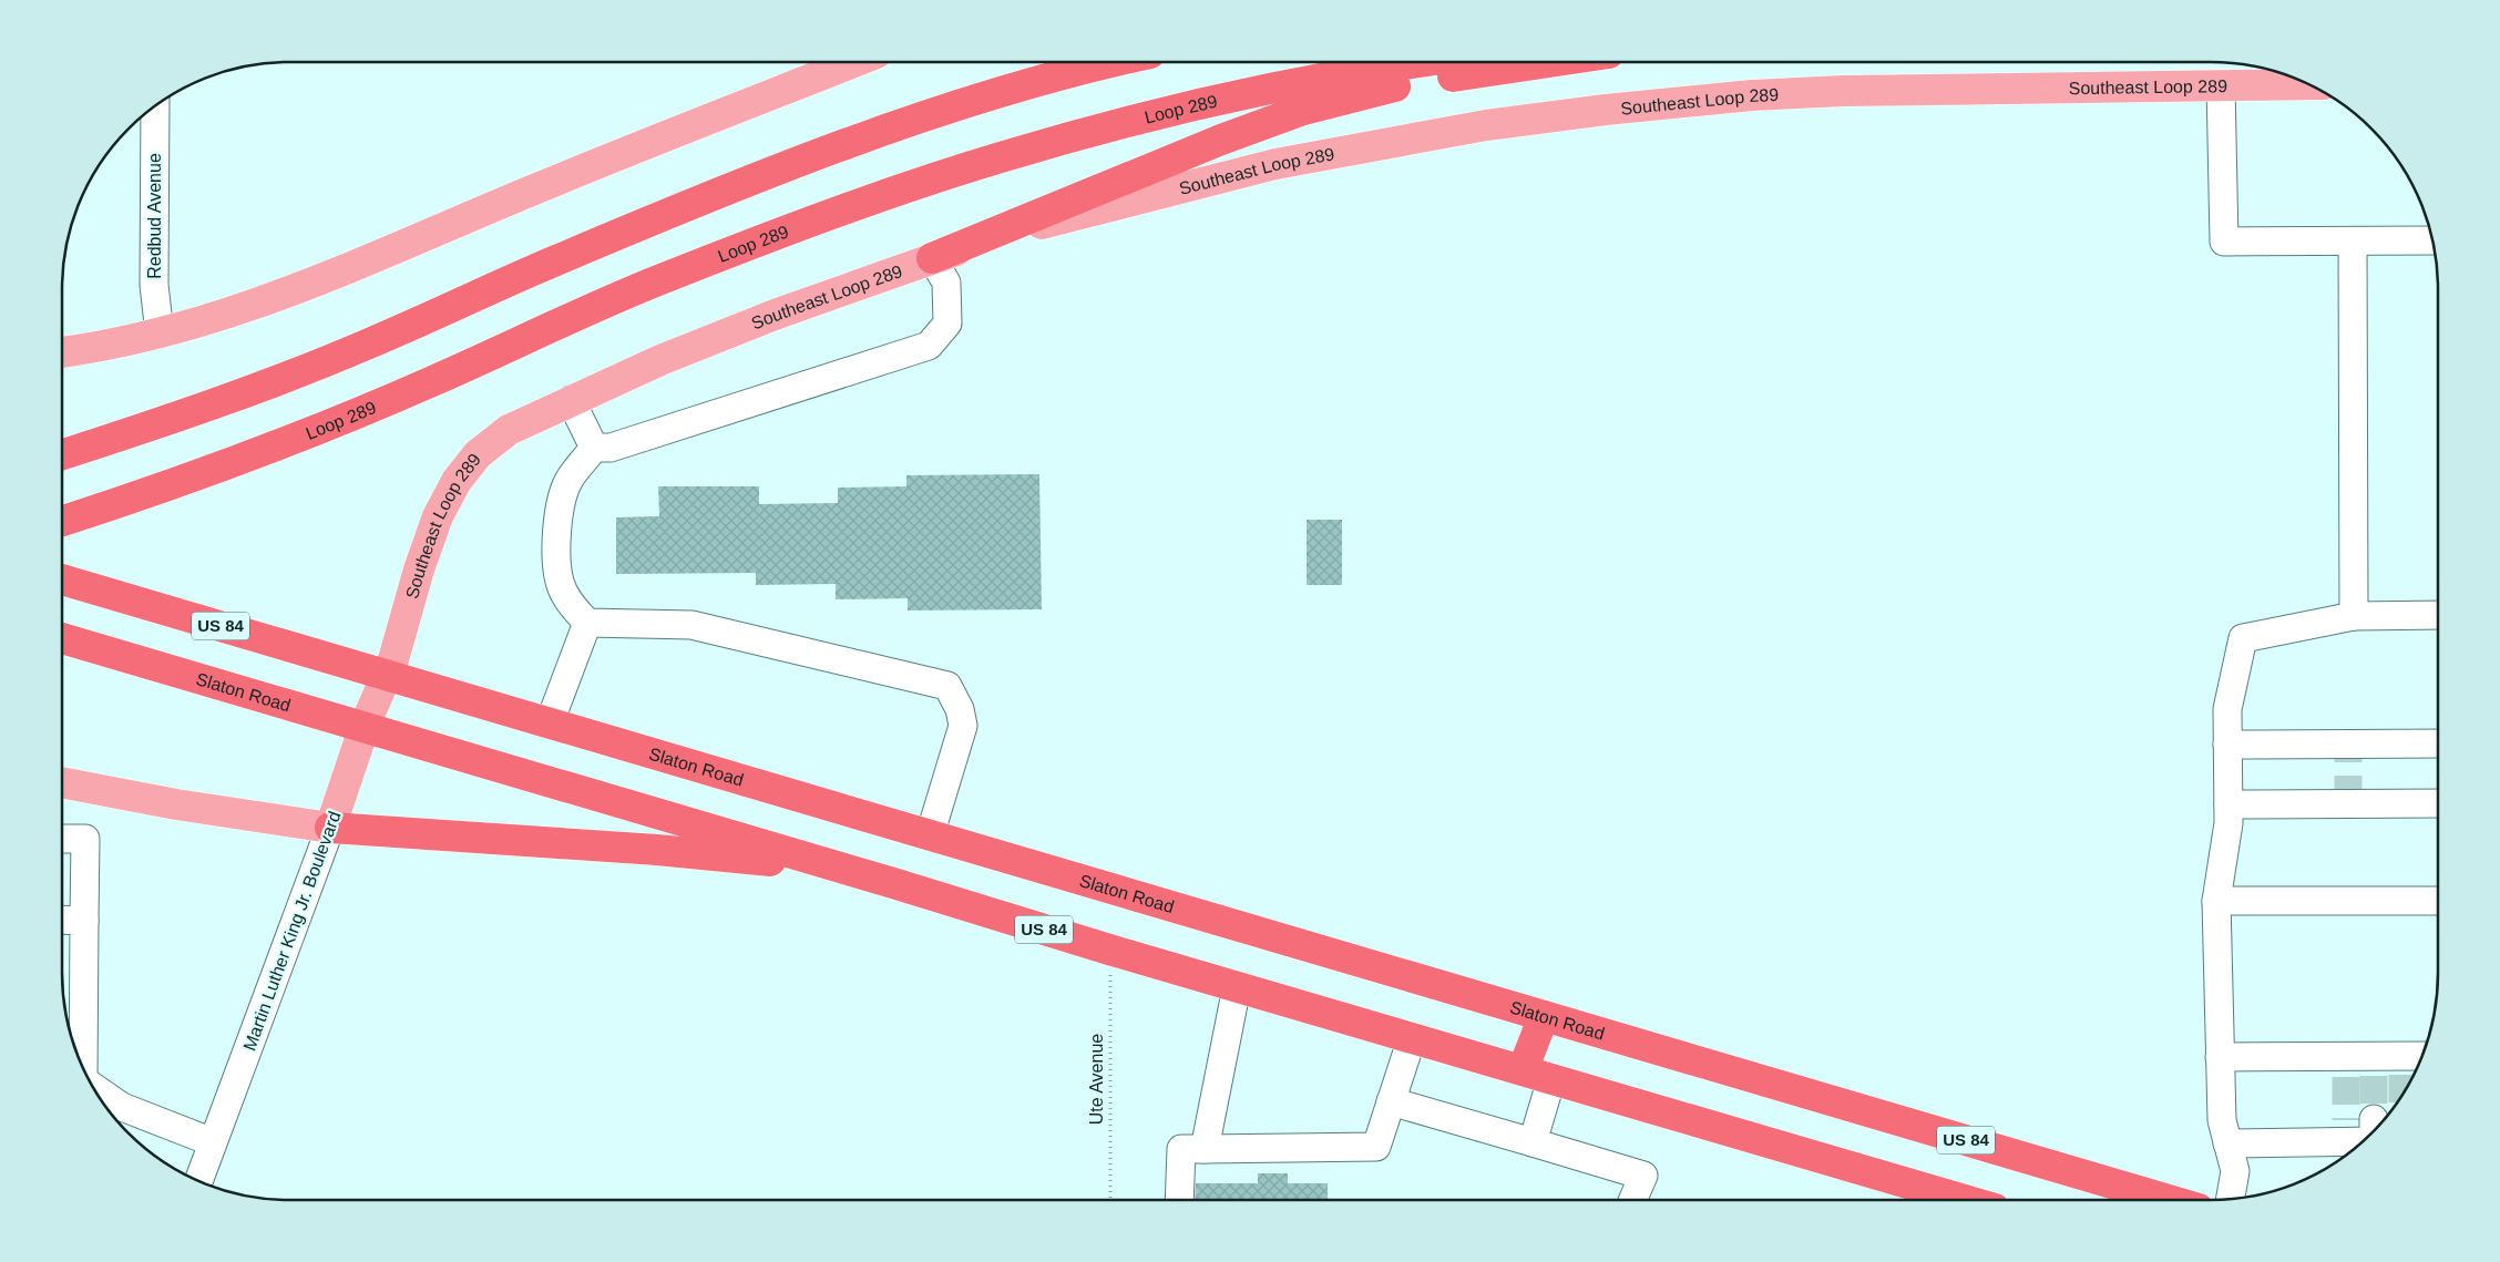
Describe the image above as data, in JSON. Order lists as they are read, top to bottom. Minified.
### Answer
{"streets":{"highway":["Loop 289","US 84","Slaton Road"],"main road":["Southeast Loop 289","Martin Luther King Jr. Boulevard"],"street":["Redbud Avenue"],"path":["Ute Avenue"]},"crossings":[["Southeast Loop 289","Slaton Road"],["Southeast Loop 289","Martin Luther King Jr. Boulevard"],["Slaton Road","Martin Luther King Jr. Boulevard"],["Slaton Road","Ute Avenue"]]}
